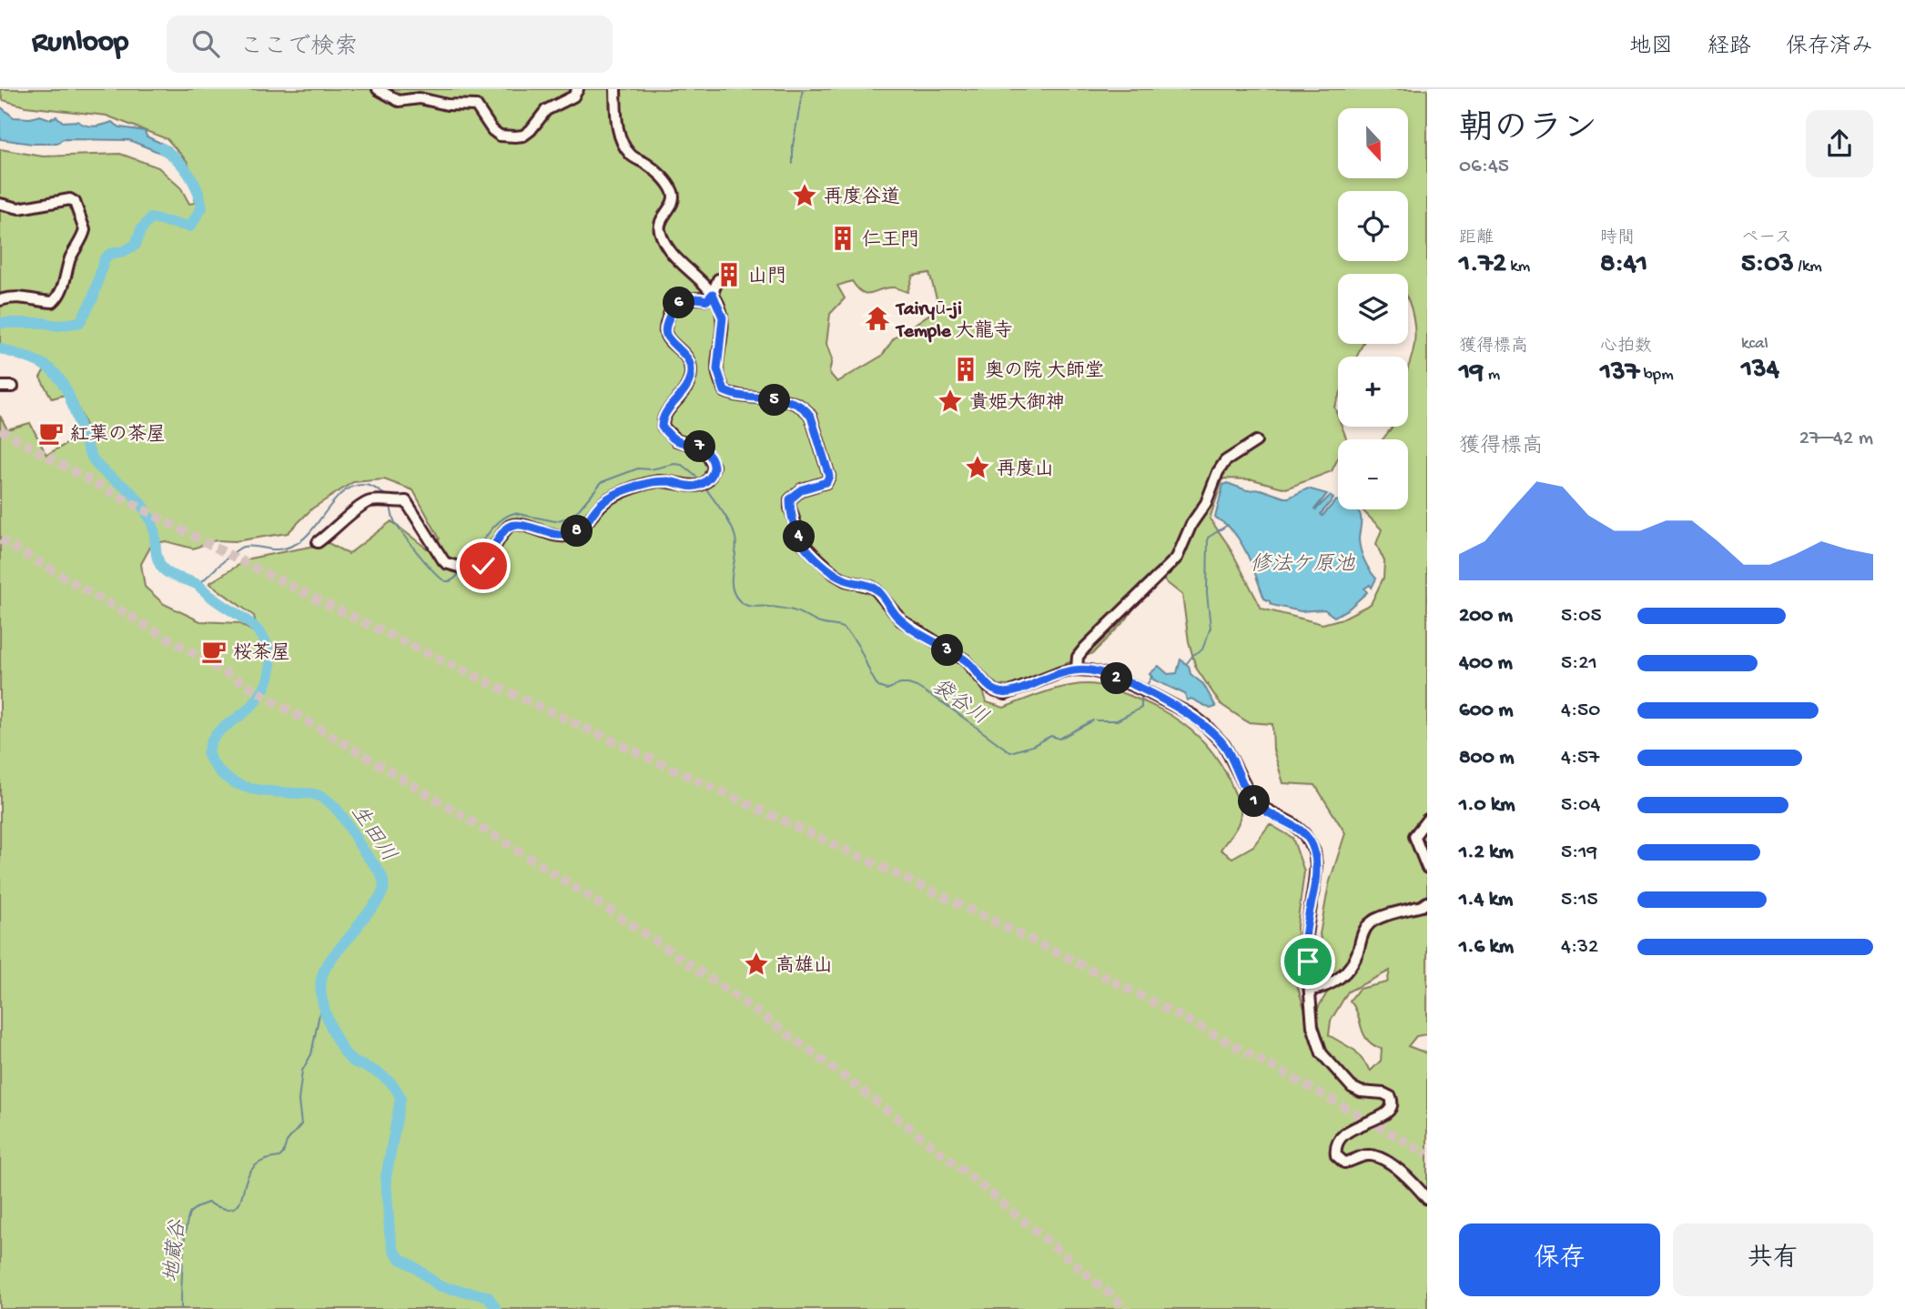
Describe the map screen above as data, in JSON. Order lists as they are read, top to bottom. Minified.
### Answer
{"water":["修法ケ原池","袋谷川","生田川","地蔵谷"],"places":{"place":["再度谷道","貴姫大御神","再度山","高雄山"],"building":["仁王門","山門","奥の院 大師堂"],"temple":["Tairyū-ji Temple 大龍寺"],"cafe":["紅葉の茶屋","桜茶屋"]},"north":"bottom","page":{"header":"Runloop","search":"ここで検索","nav":["地図","経路","保存済み"],"heading":["朝のラン","06:45"],"map_buttons":["+","−"],"stats":[["距離","1.72 km"],["時間","8:41"],["ペース","5:03 /km"],["獲得標高","19 m"],["心拍数","137 bpm"],["kcal","134"]],"pins":["6","5","7","8","4","3","2","1"],"chart":["獲得標高","27–42 m"],"list":[{"name":"200 m","note":"5:05"},{"name":"400 m","note":"5:21"},{"name":"600 m","note":"4:50"},{"name":"800 m","note":"4:57"},{"name":"1.0 km","note":"5:04"},{"name":"1.2 km","note":"5:19"},{"name":"1.4 km","note":"5:15"},{"name":"1.6 km","note":"4:32"}],"buttons":["保存","共有"]}}
